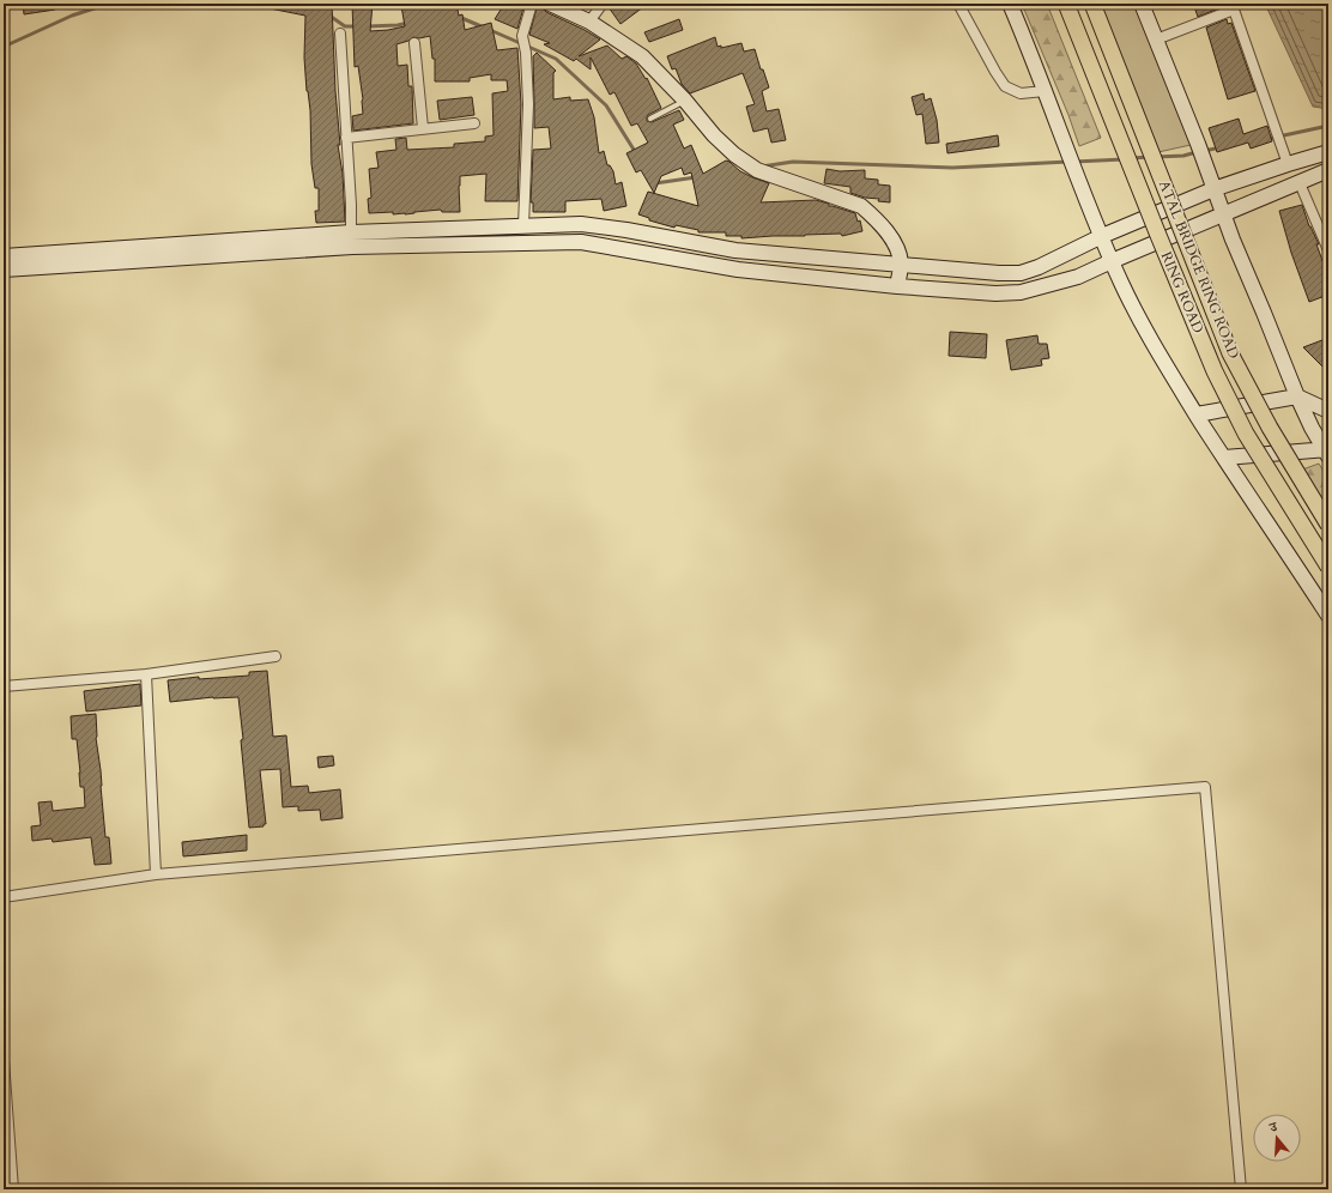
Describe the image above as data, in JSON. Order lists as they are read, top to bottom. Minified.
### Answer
{"streets":{"main road":["ATAL BRIDGE RING ROAD","RING ROAD"]},"north":"top"}
